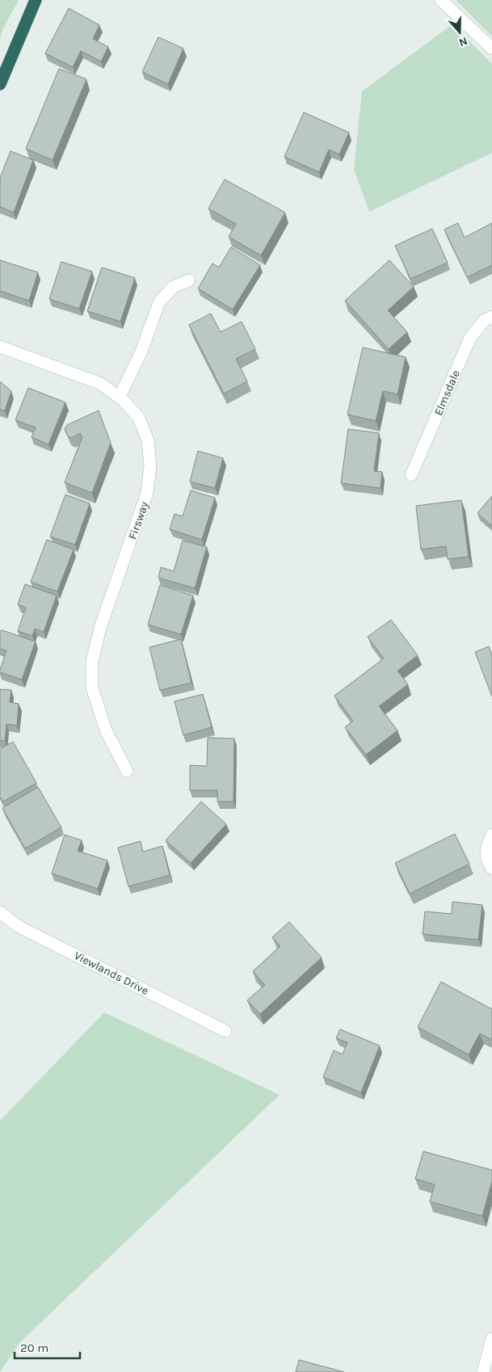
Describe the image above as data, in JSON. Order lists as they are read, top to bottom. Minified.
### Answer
{"streets":{"street":["Elmsdale","Firsway","Viewlands Drive"]},"scale_bar":"20 m","north":"bottom"}
